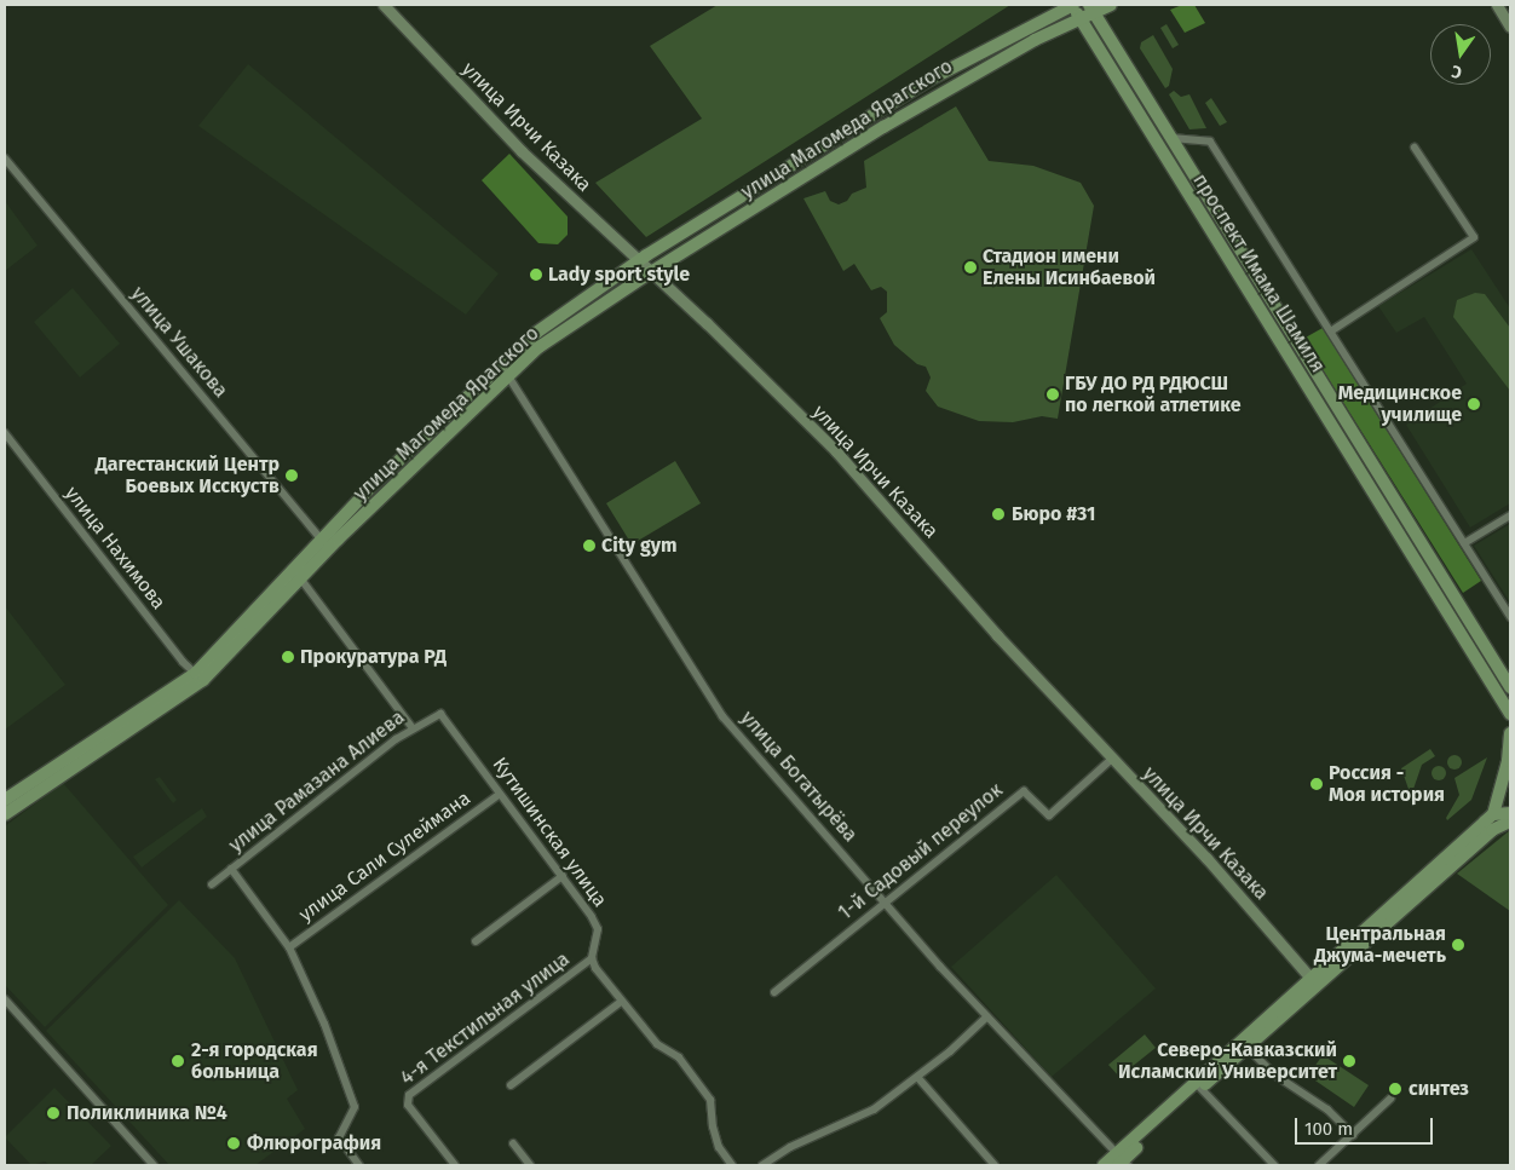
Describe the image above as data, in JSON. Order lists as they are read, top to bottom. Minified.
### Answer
{"streets":{"main road":["улица Ирчи Казака","улица Магомеда Ярагского","проспект Имама Шамиля"],"street":["улица Ушакова","улица Нахимова","улица Богатырёва","улица Рамазана Алиева","Кутишинская улица","1-й Садовый переулок","улица Сали Сулеймана","4-я Текстильная улица"]},"crossings":[["улица Ирчи Казака","улица Магомеда Ярагского"],["улица Ирчи Казака","1-й Садовый переулок"],["улица Магомеда Ярагского","проспект Имама Шамиля"],["улица Магомеда Ярагского","улица Ушакова"],["улица Магомеда Ярагского","улица Нахимова"],["улица Магомеда Ярагского","улица Богатырёва"],["улица Богатырёва","1-й Садовый переулок"],["улица Рамазана Алиева","Кутишинская улица"],["Кутишинская улица","улица Сали Сулеймана"],["Кутишинская улица","4-я Текстильная улица"]],"places":["Стадион имени Елены Исинбаевой","Lady sport style","ГБУ ДО РД РДЮСШ по легкой атлетике","Медицинское училище","Дагестанский Центр Боевых Исскуств","Бюро #31","City gym","Прокуратура РД","Россия - Моя история","Центральная Джума-мечеть","2-я городская больница","Северо-Кавказский Исламский Университет","синтез","Поликлиника №4","Флюрография"],"scale_bar":"100 m","north":"bottom"}
